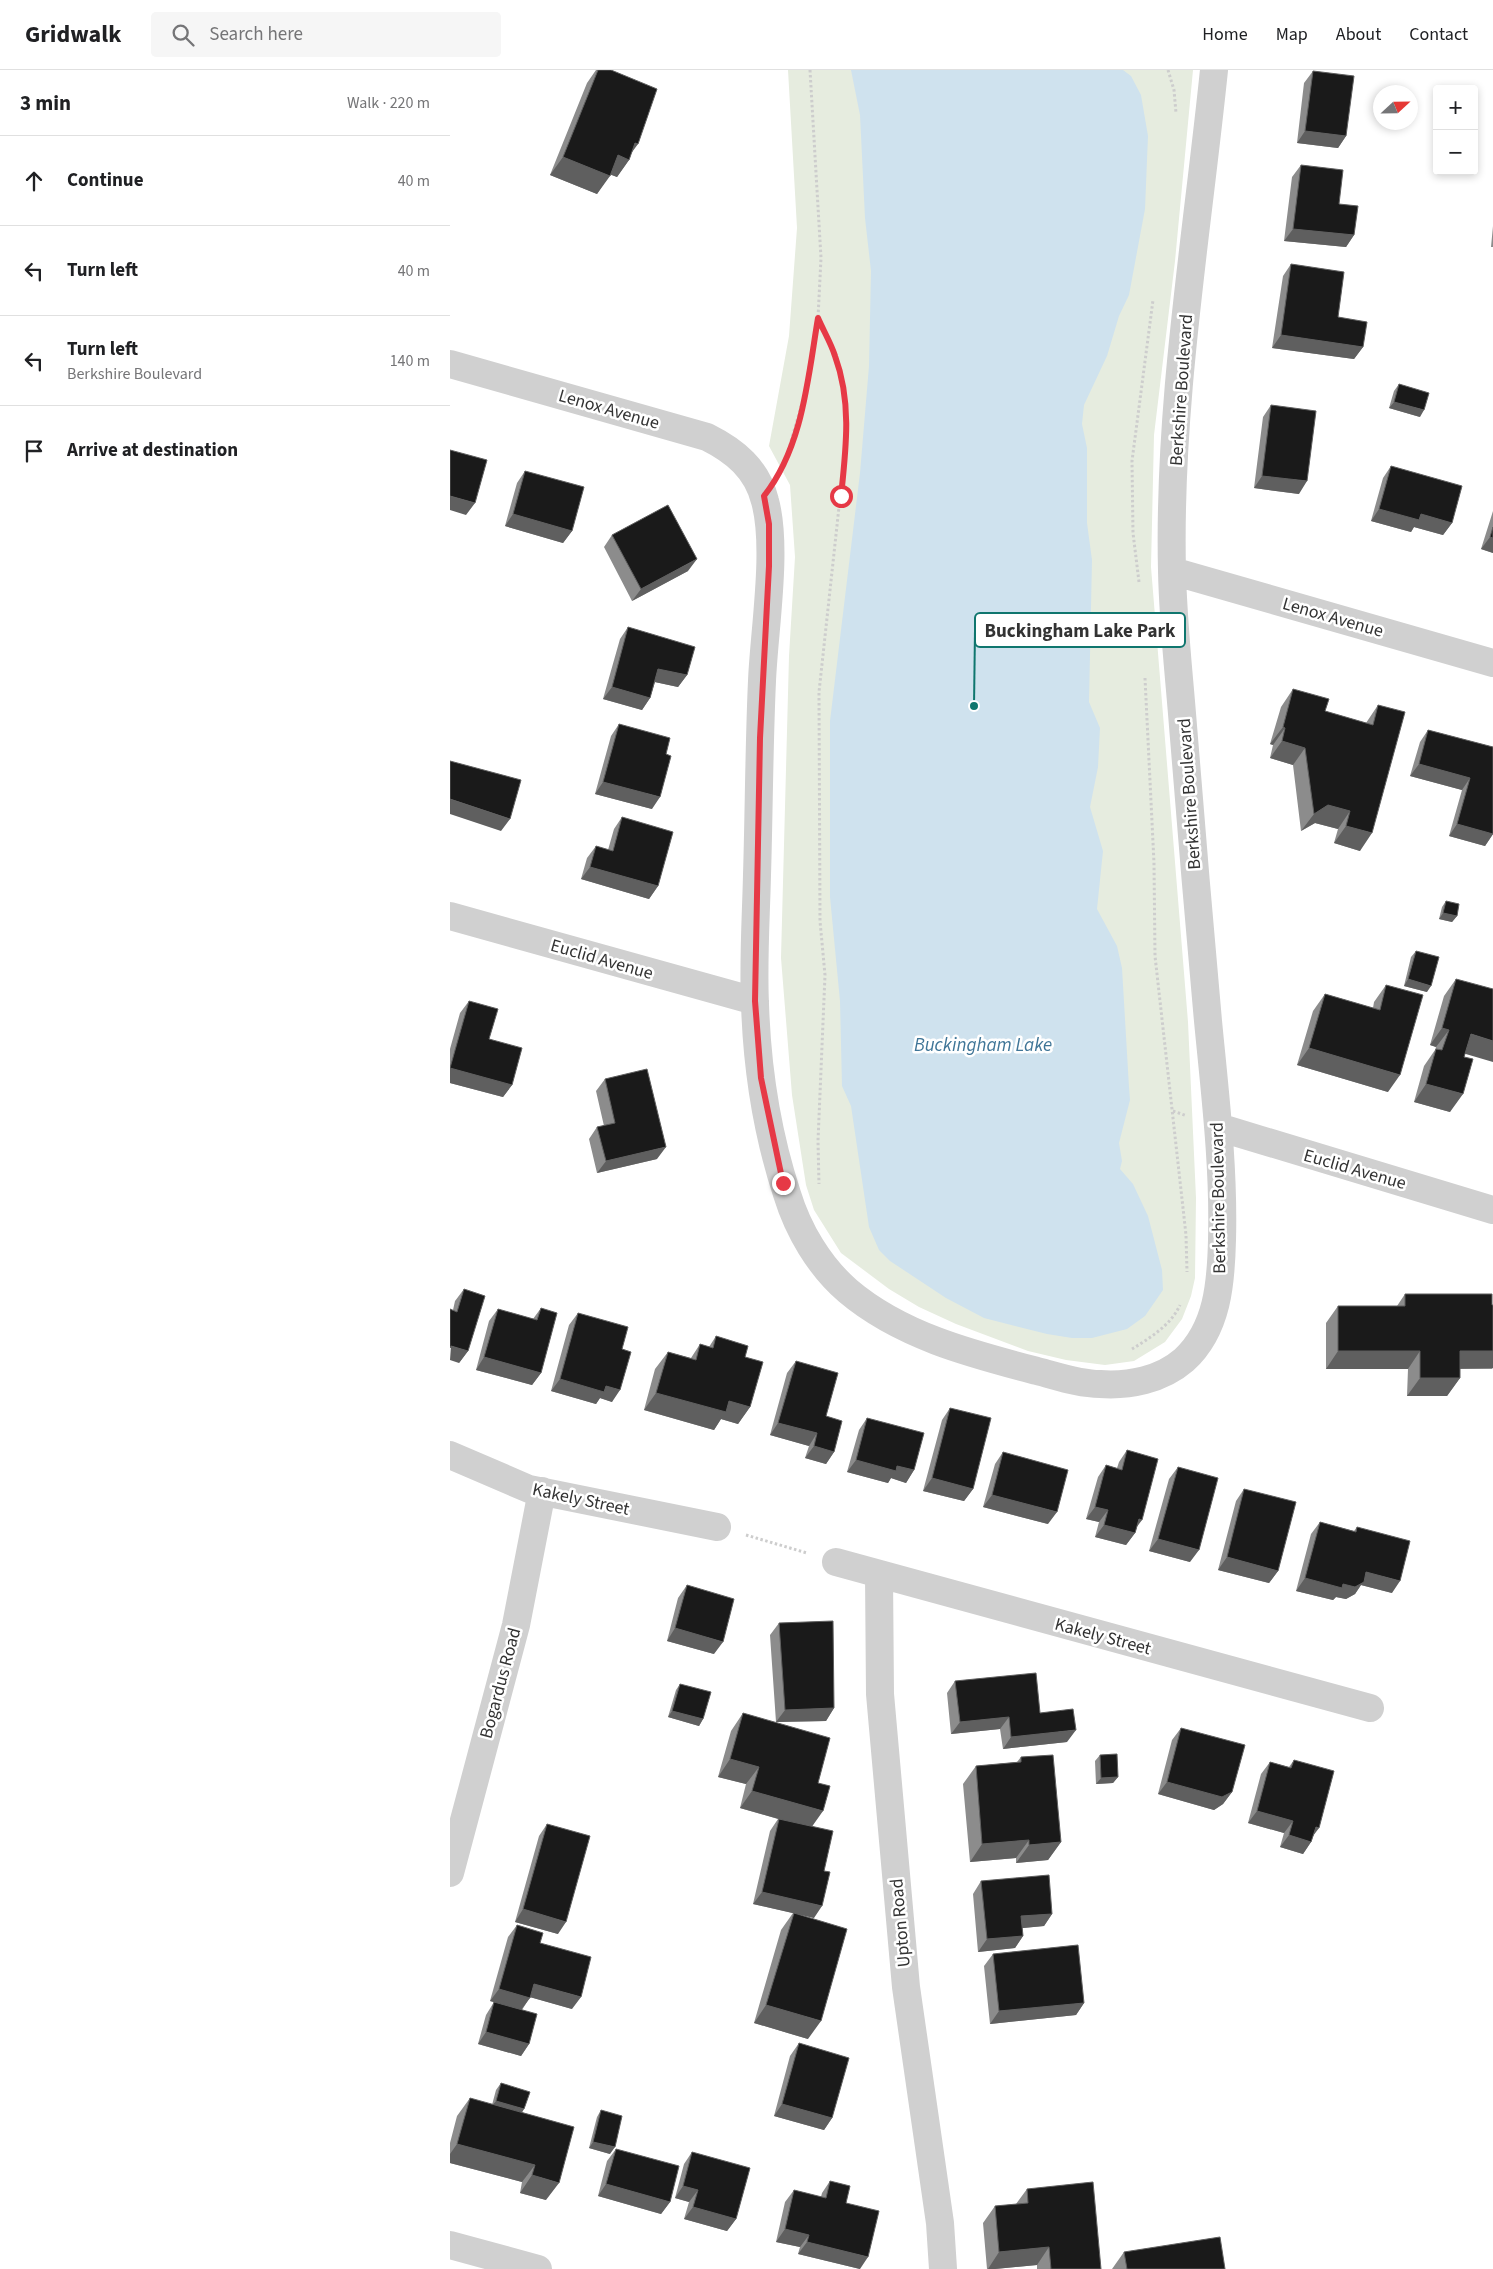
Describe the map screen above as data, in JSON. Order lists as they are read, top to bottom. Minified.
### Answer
{"streets":{"street":["Berkshire Boulevard","Lenox Avenue","Euclid Avenue","Kakely Street","Bogardus Road","Upton Road"]},"crossings":[["Berkshire Boulevard","Lenox Avenue"],["Berkshire Boulevard","Euclid Avenue"],["Kakely Street","Bogardus Road"],["Kakely Street","Upton Road"]],"water":["Buckingham Lake"],"places":["Buckingham Lake Park"],"north":"right","page":{"header":"Gridwalk","search":"Search here","nav":["Home","Map","About","Contact"],"heading":["3 min","Walk · 220 m"],"map_buttons":["+","−"],"list":[["Continue","40 m"],["Turn left","40 m"],["Turn left","Berkshire Boulevard","140 m"],"Arrive at destination"]}}
